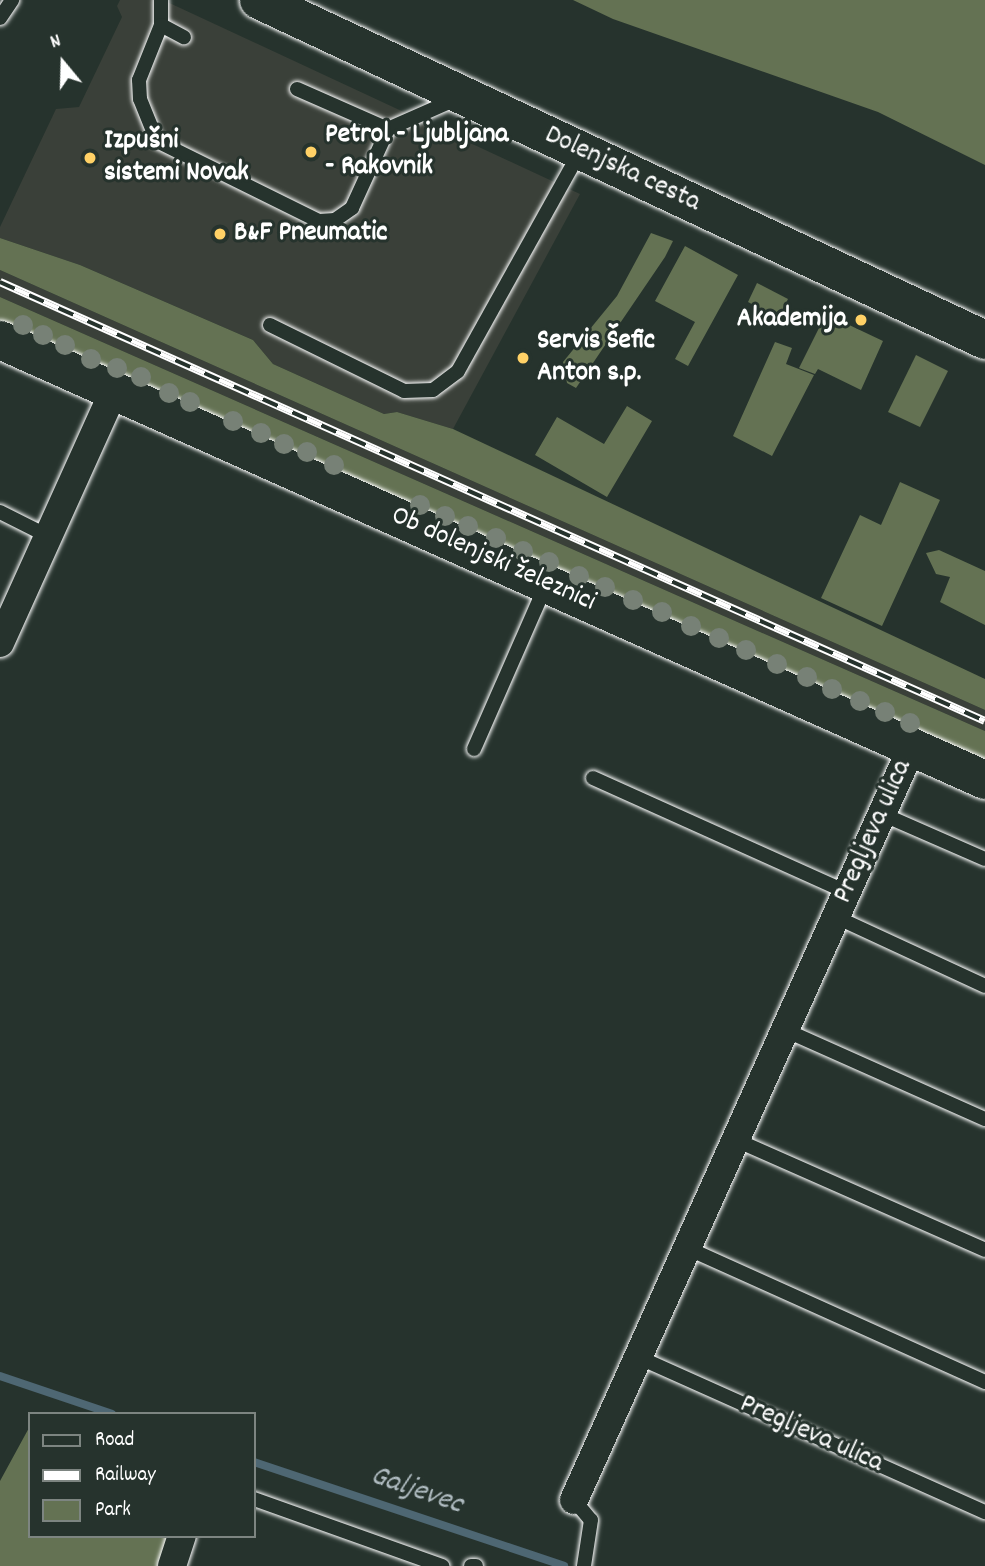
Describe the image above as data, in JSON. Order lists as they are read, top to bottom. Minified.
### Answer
{"streets":{"street":["Dolenjska cesta","Ob dolenjski železnici","Pregljeva ulica"]},"crossings":[["Ob dolenjski železnici","Pregljeva ulica"]],"water":["Galjevec"],"places":["Petrol - Ljubljana - Rakovnik","Izpušni sistemi Novak","B&F Pneumatic","Akademija","Servis Šefic Anton s.p."],"legend":["Road","Railway","Park"],"north":"top"}
